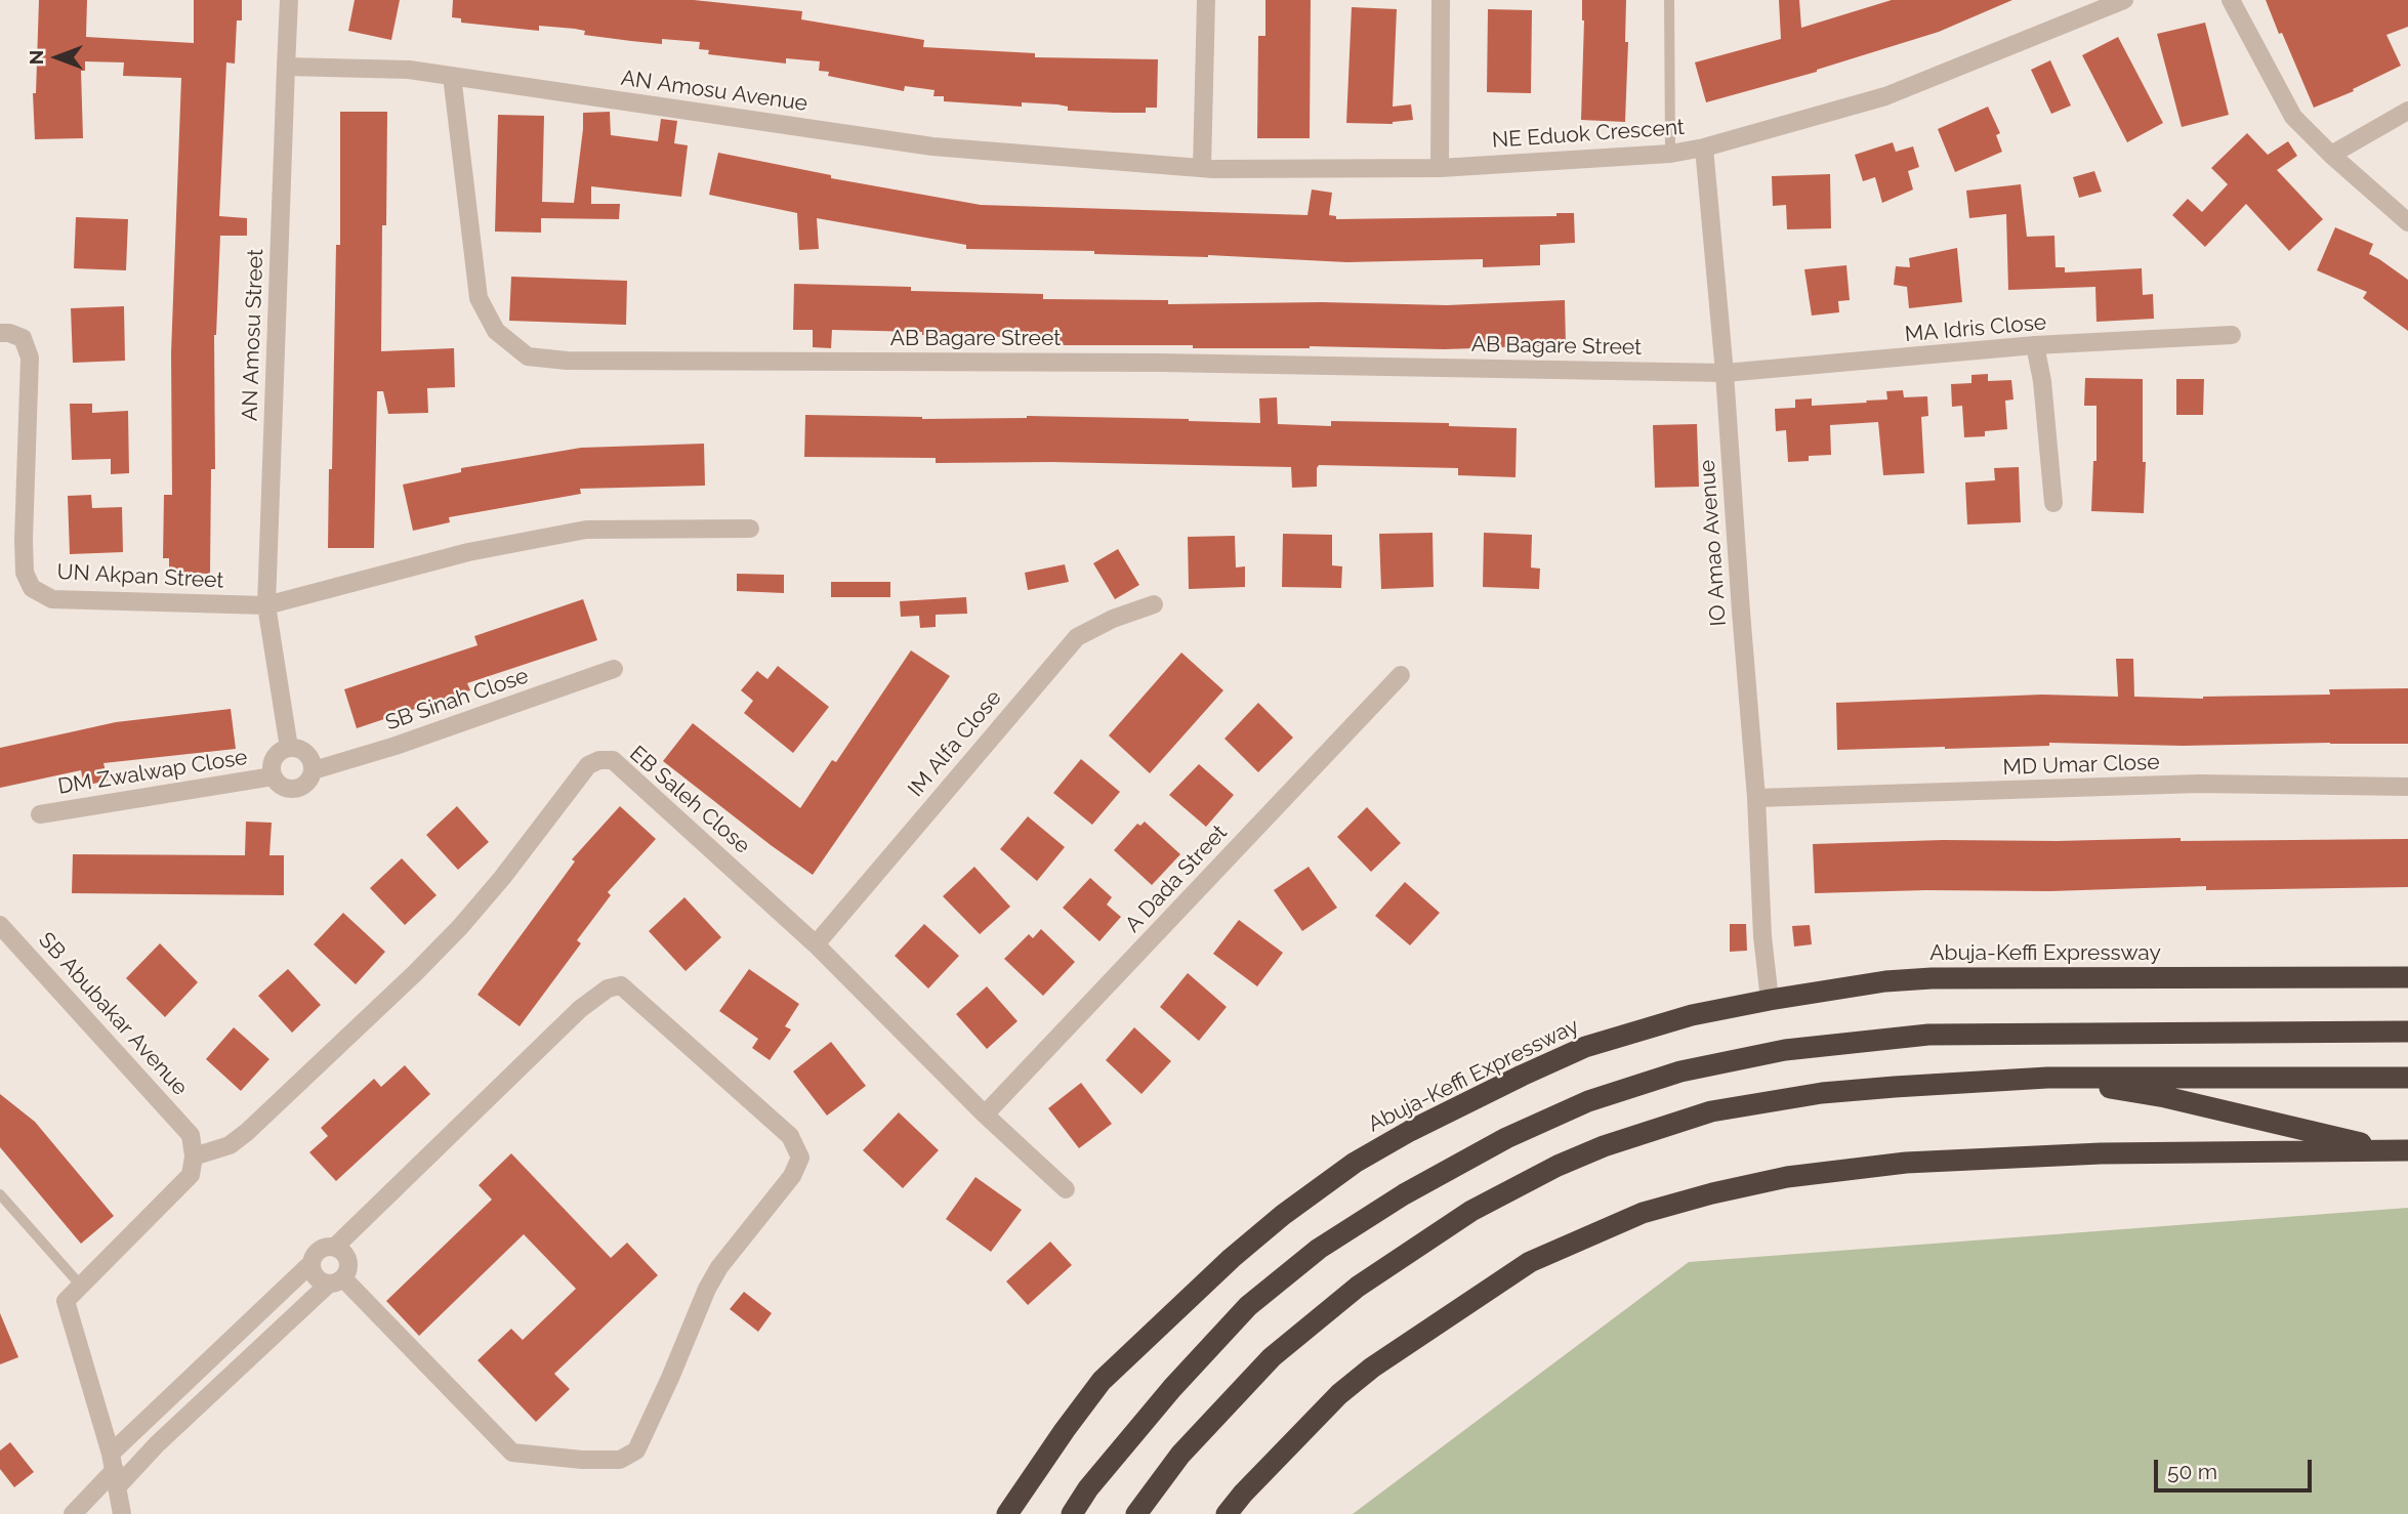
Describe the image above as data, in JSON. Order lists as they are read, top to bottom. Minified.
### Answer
{"streets":{"highway":["Abuja-Keffi Expressway"],"street":["AN Amosu Avenue","NE Eduok Crescent","MA Idris Close","AN Amosu Street","AB Bagare Street","IO Amao Avenue","UN Akpan Street","SB Sinah Close","IM Alfa Close","MD Umar Close","DM Zwalwap Close","EB Saleh Close","A Dada Street","SB Abubakar Avenue"]},"crossings":[["AN Amosu Avenue","NE Eduok Crescent"],["AN Amosu Avenue","AN Amosu Street"],["AN Amosu Avenue","AB Bagare Street"],["NE Eduok Crescent","IO Amao Avenue"],["MA Idris Close","AB Bagare Street"],["MA Idris Close","IO Amao Avenue"],["AN Amosu Street","UN Akpan Street"],["AN Amosu Street","SB Sinah Close"],["AN Amosu Street","DM Zwalwap Close"],["AB Bagare Street","IO Amao Avenue"],["IO Amao Avenue","MD Umar Close"],["IO Amao Avenue","Abuja-Keffi Expressway"],["SB Sinah Close","DM Zwalwap Close"],["IM Alfa Close","EB Saleh Close"],["EB Saleh Close","A Dada Street"],["EB Saleh Close","SB Abubakar Avenue"]],"scale_bar":"50 m","north":"left"}
